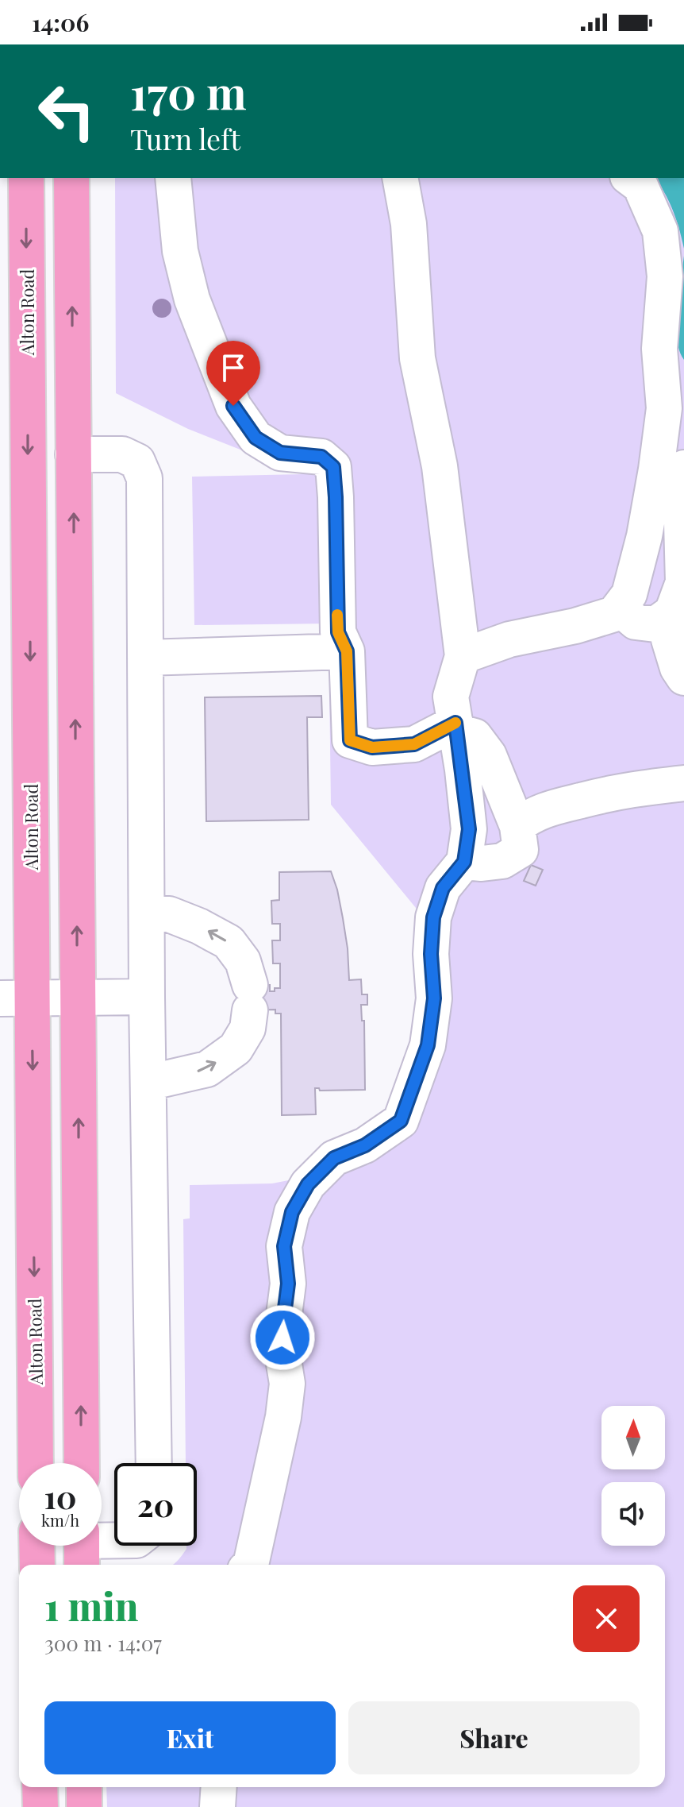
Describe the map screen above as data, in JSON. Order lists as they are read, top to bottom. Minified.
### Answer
{"streets":{"highway":["Alton Road"]},"north":"top","page":{"status":"14:06","turn":["170 m","Turn left"],"speed":"10 km/h","limit":"20","heading":["1 min","300 m · 14:07"],"buttons":["Exit","Share"]}}
